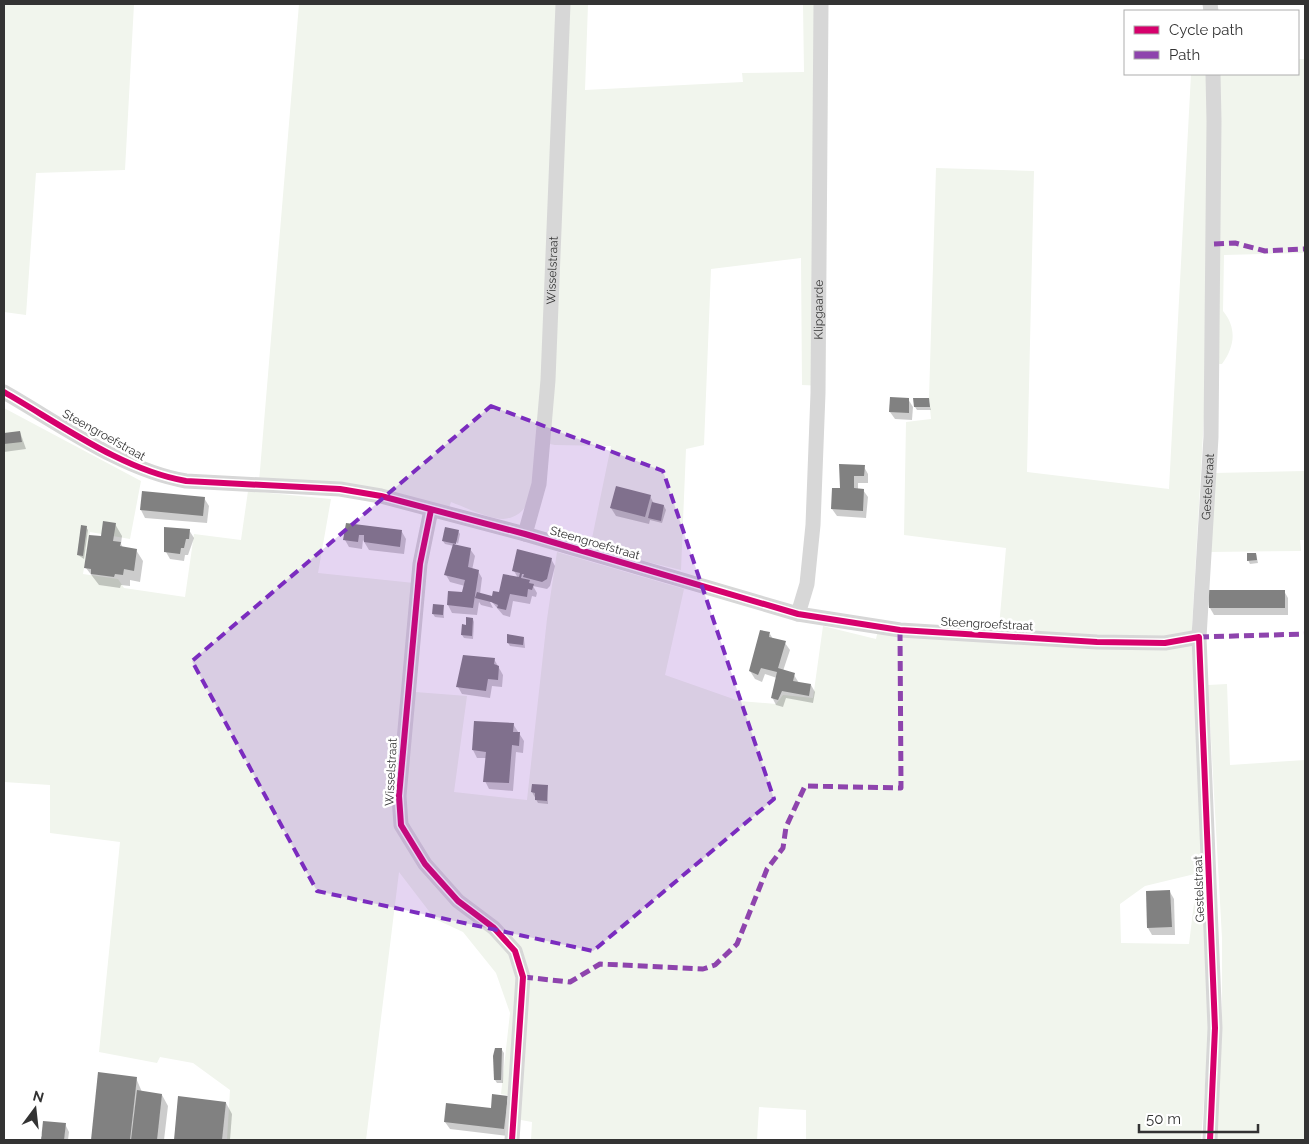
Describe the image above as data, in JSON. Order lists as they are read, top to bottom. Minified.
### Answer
{"streets":{"street":["Wisselstraat","Klipgaarde","Steengroefstraat","Gestelstraat"]},"crossings":[["Wisselstraat","Steengroefstraat"],["Klipgaarde","Steengroefstraat"],["Steengroefstraat","Gestelstraat"]],"legend":["Cycle path","Path"],"scale_bar":"50 m","north":"top"}
